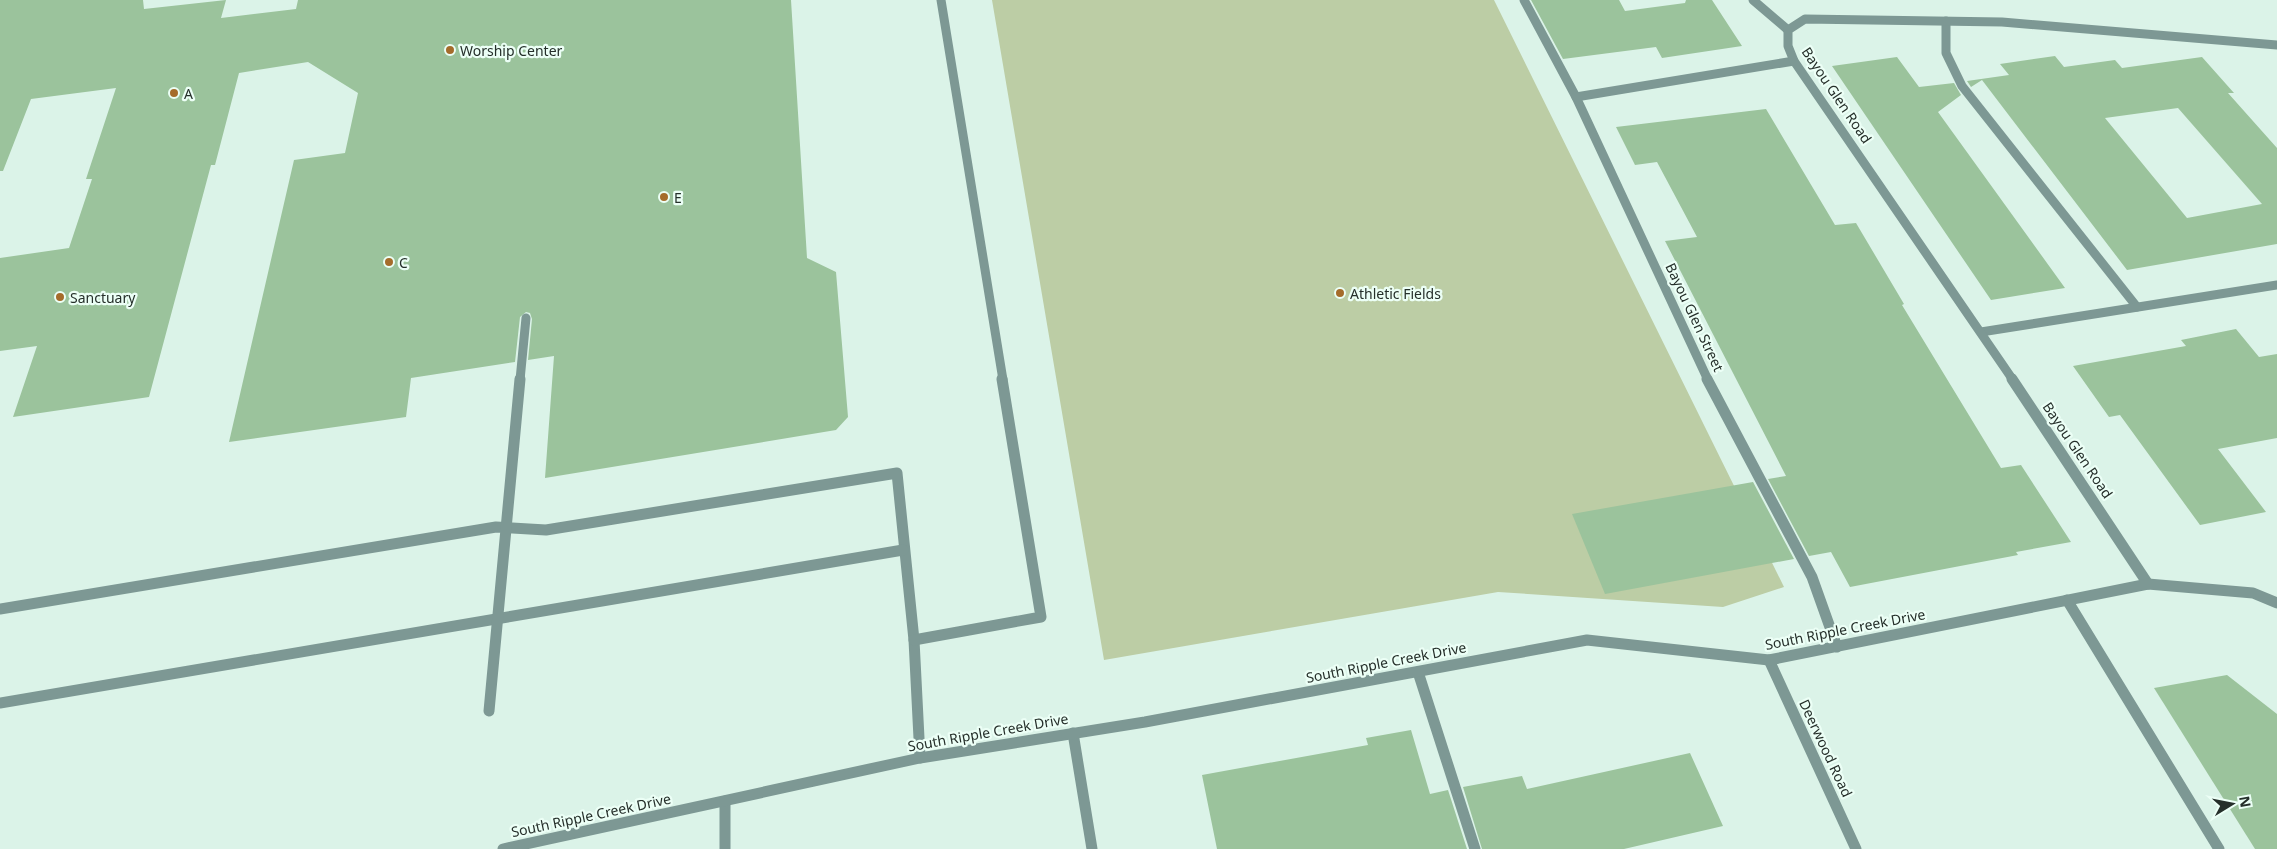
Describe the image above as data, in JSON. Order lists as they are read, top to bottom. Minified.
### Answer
{"streets":{"street":["Bayou Glen Road","Bayou Glen Street","South Ripple Creek Drive","Deerwood Road"]},"crossings":[["Bayou Glen Road","South Ripple Creek Drive"],["Bayou Glen Street","South Ripple Creek Drive"],["South Ripple Creek Drive","Deerwood Road"]],"places":["Worship Center","A","E","C","Athletic Fields","Sanctuary"],"north":"right"}
